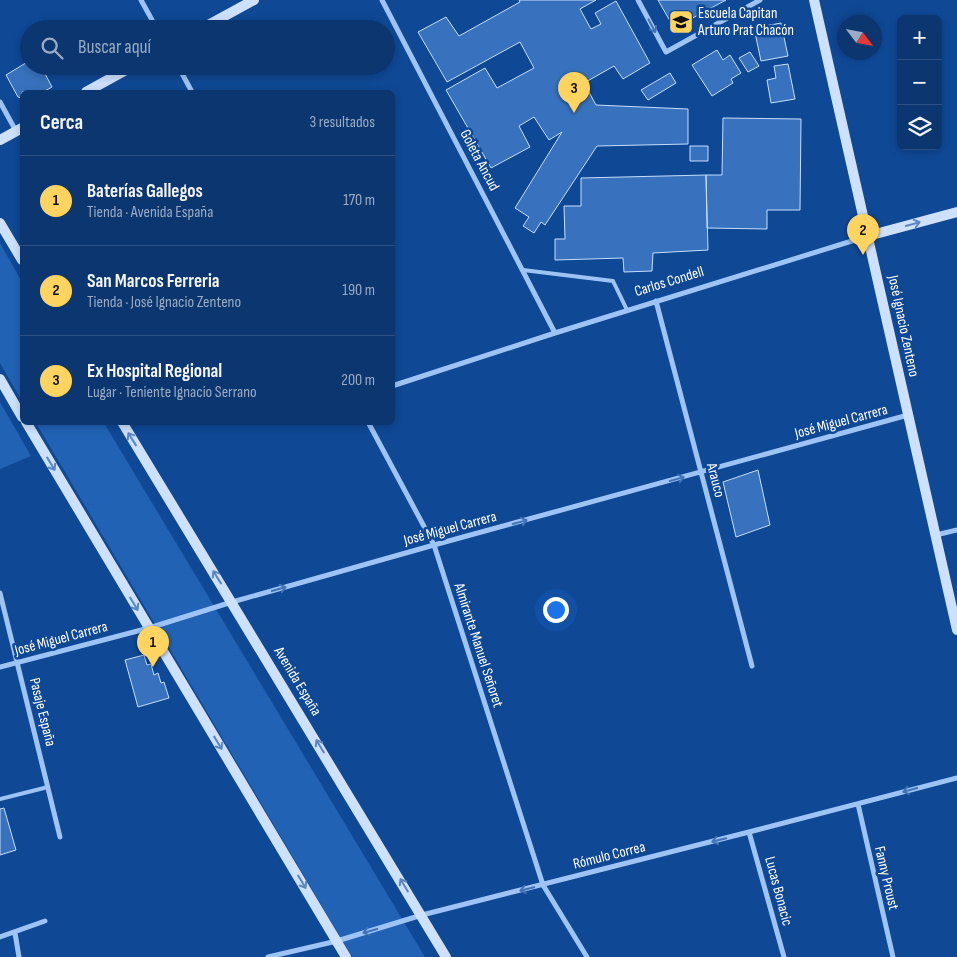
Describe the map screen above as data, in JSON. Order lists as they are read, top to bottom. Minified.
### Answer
{"streets":{"main road":["Carlos Condell","José Ignacio Zenteno","Avenida España"],"street":["Goleta Ancud","José Miguel Carrera","Arauco","Almirante Manuel Señoret","Pasaje España","Rómulo Correa","Fanny Proust","Lucas Bonacic"]},"crossings":[["Goleta Ancud","Carlos Condell"],["Carlos Condell","José Ignacio Zenteno"],["Carlos Condell","Arauco"],["José Ignacio Zenteno","José Miguel Carrera"],["José Miguel Carrera","Arauco"],["José Miguel Carrera","Almirante Manuel Señoret"],["José Miguel Carrera","Avenida España"],["José Miguel Carrera","Pasaje España"],["Almirante Manuel Señoret","Rómulo Correa"],["Avenida España","Rómulo Correa"],["Rómulo Correa","Fanny Proust"],["Rómulo Correa","Lucas Bonacic"]],"one_way":["José Miguel Carrera","Rómulo Correa"],"places":{"school or university":["Escuela Capitan Arturo Prat Chacón"]},"north":"bottom right","page":{"map_buttons":["+","−"],"search":"Buscar aquí","pins":["3","2","1"],"heading":["Cerca","3 resultados"],"list":[{"mark":"1","name":"Baterías Gallegos","note":"Tienda · Avenida España","value":"170 m"},{"mark":"2","name":"San Marcos Ferreria","note":"Tienda · José Ignacio Zenteno","value":"190 m"},{"mark":"3","name":"Ex Hospital Regional","note":"Lugar · Teniente Ignacio Serrano","value":"200 m"}]}}
